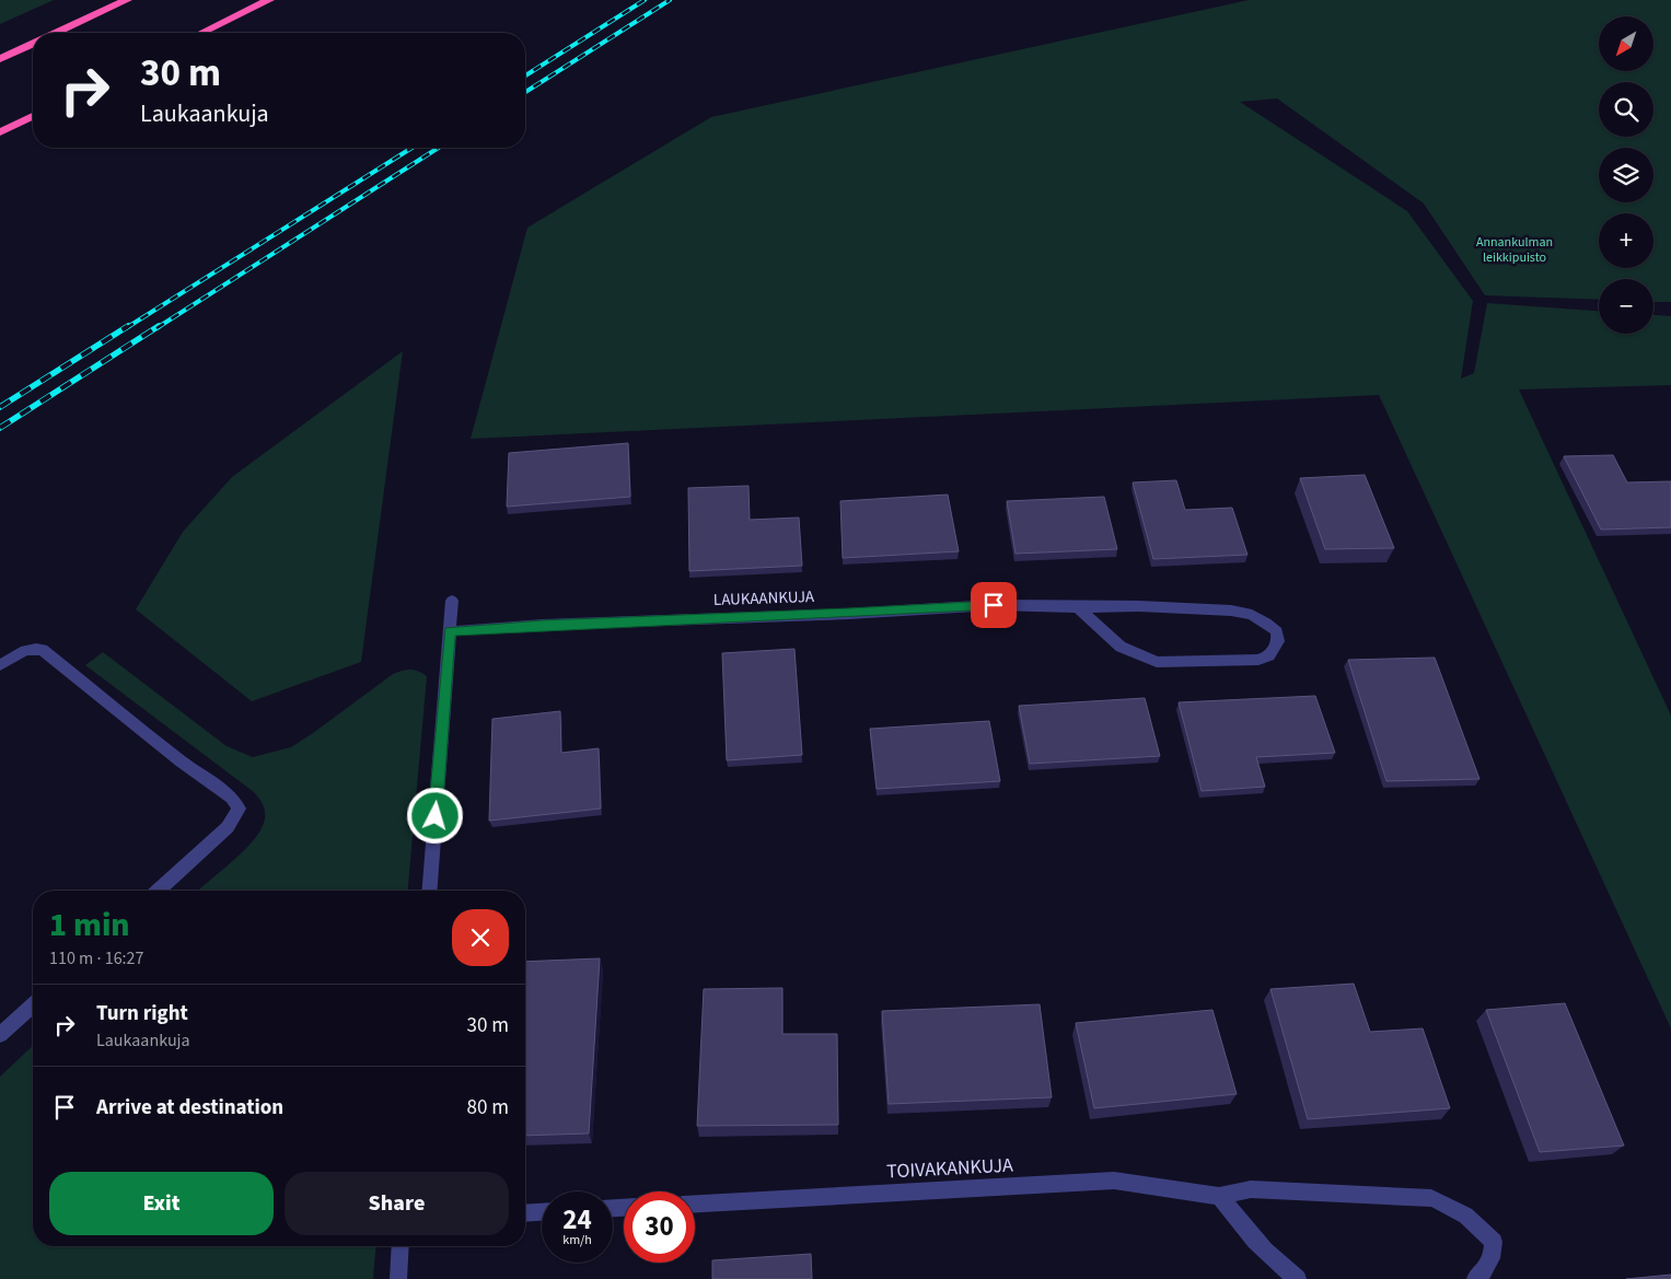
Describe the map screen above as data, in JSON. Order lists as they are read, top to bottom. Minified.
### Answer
{"streets":{"street":["LAUKAANKUJA","TOIVAKANKUJA"]},"parks":["Annankulman leikkipuisto"],"north":"bottom left","page":{"map_buttons":["+","−"],"turn":["30 m","Laukaankuja"],"heading":["1 min","110 m · 16:27"],"list":[{"name":"Turn right","note":"Laukaankuja","value":"30 m"},{"name":"Arrive at destination","value":"80 m"}],"buttons":["Exit","Share"],"speed":"24 km/h","limit":"30"}}
